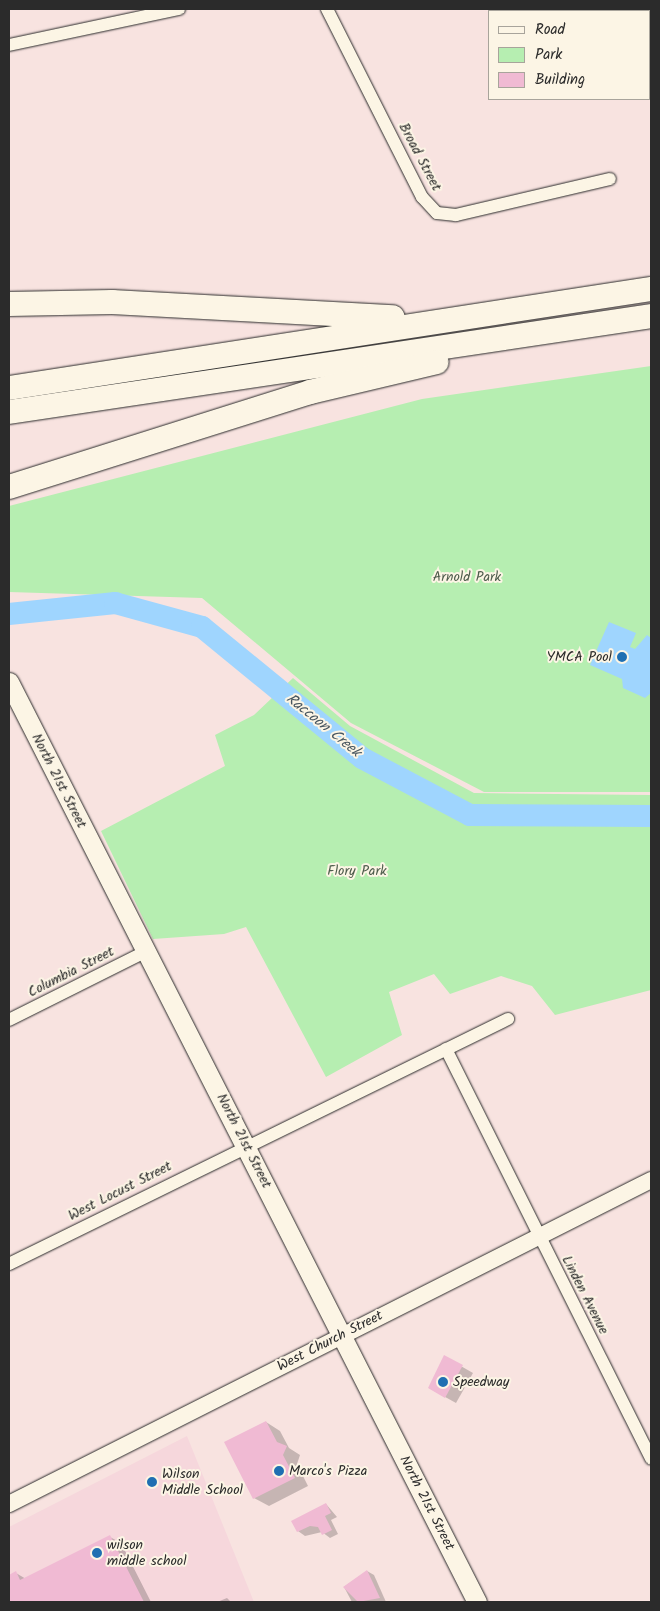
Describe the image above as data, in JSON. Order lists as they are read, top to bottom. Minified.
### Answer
{"streets":{"main road":["North 21st Street"],"street":["Broad Street","Columbia Street","West Locust Street","Linden Avenue","West Church Street"]},"crossings":[["North 21st Street","Columbia Street"],["North 21st Street","West Locust Street"],["North 21st Street","West Church Street"],["West Locust Street","Linden Avenue"],["Linden Avenue","West Church Street"]],"water":["Raccoon Creek"],"parks":["Arnold Park","Flory Park"],"places":["YMCA Pool","Speedway","Marco's Pizza","Wilson Middle School","wilson middle school"],"legend":["Road","Park","Building"]}
